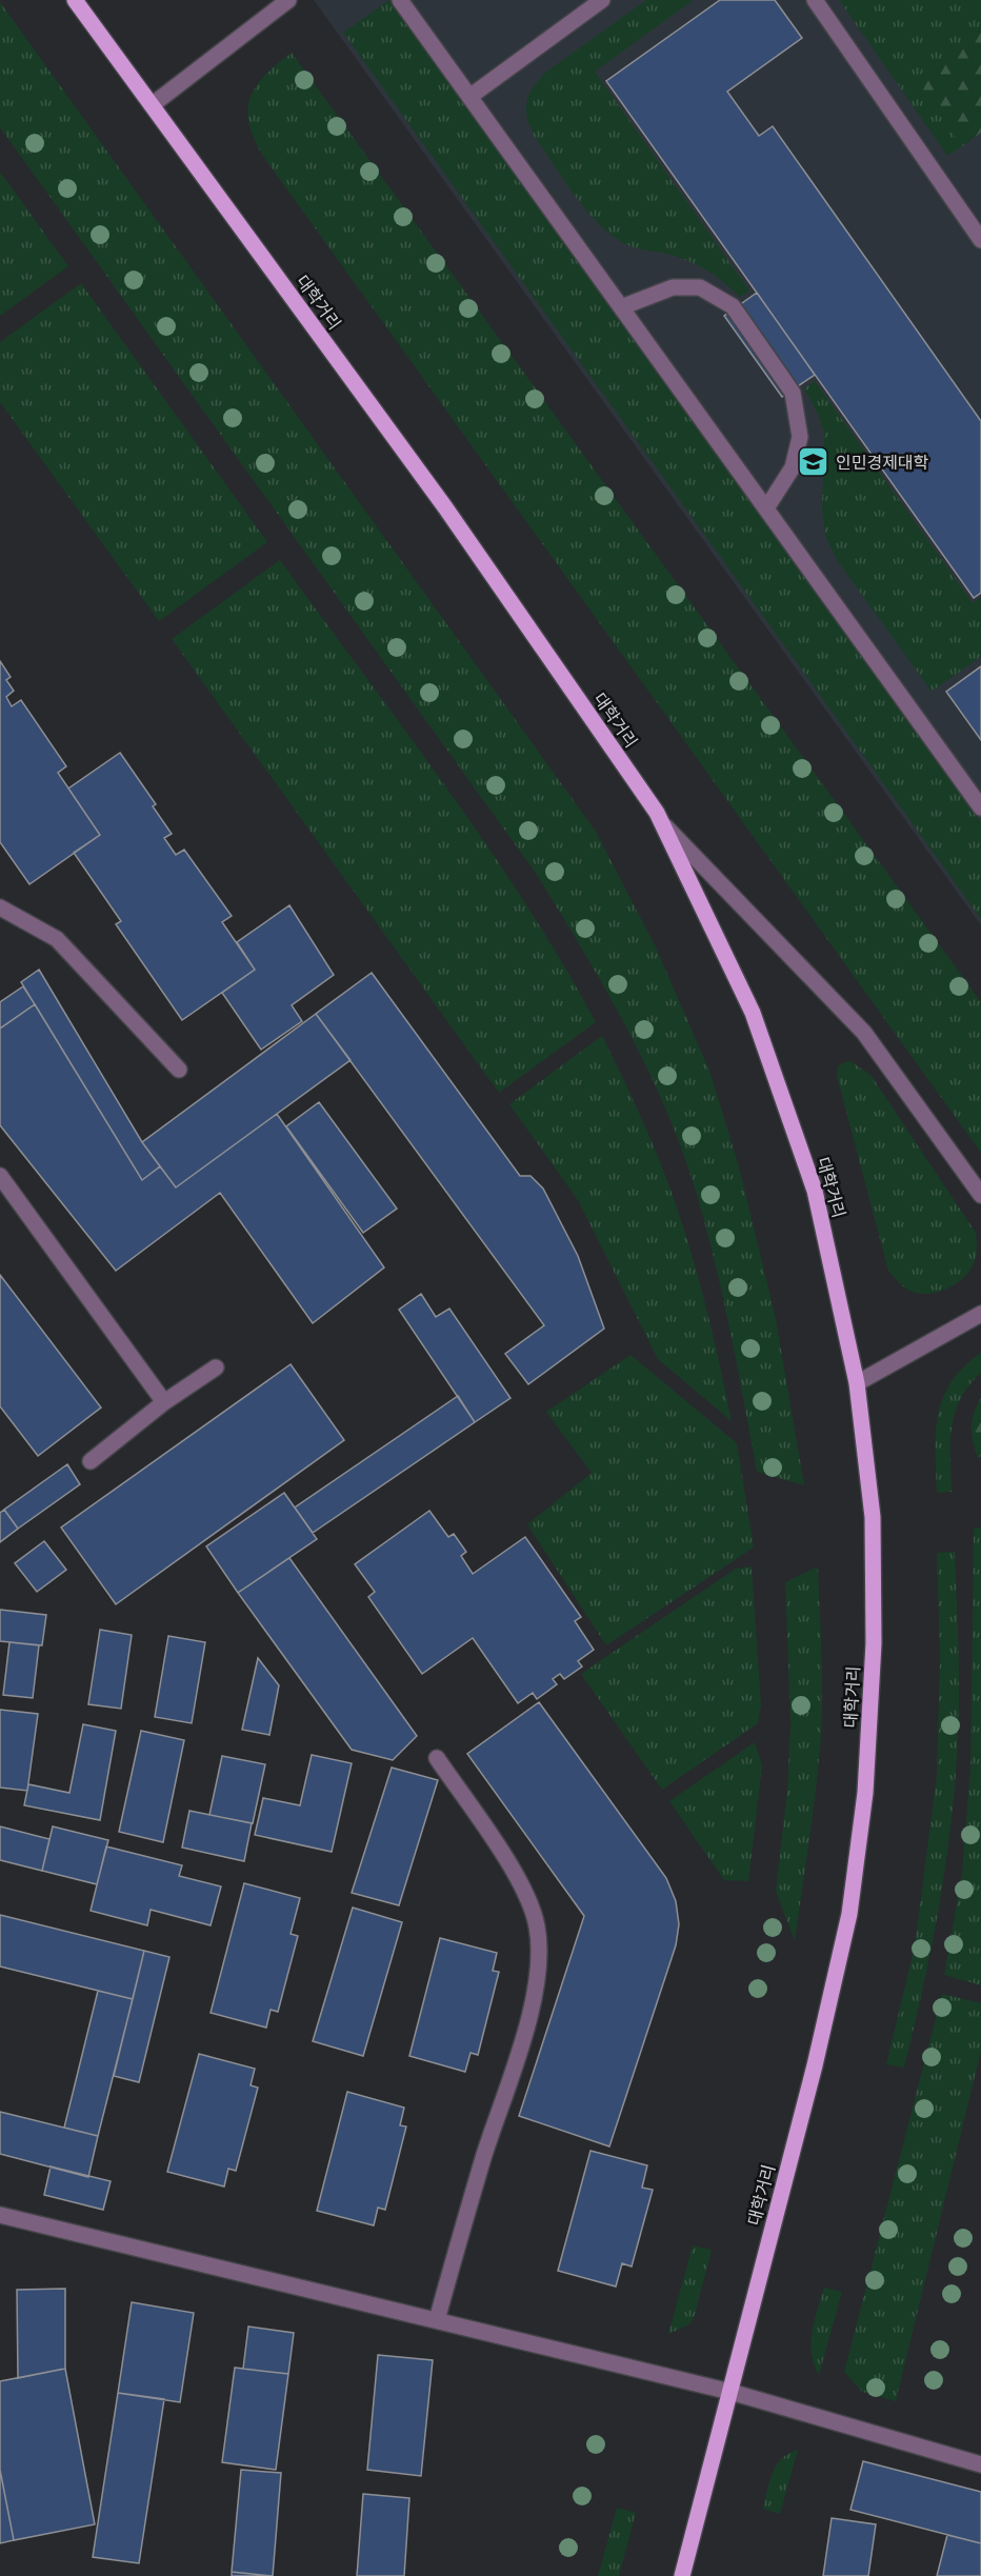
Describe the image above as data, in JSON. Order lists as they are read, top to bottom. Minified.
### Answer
{"streets":{"main road":["대학거리"]},"places":{"school or university":["인민경제대학"]}}
